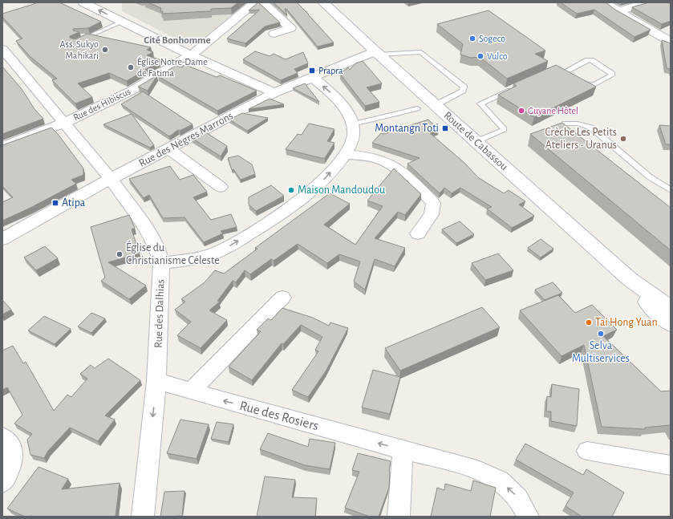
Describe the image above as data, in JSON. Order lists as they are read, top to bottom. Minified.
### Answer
{"streets":{"main road":["Route de Cabassou"],"street":["Rue des Hibiscus","Rue des Nègres Marrons","Rue des Dalhias","Rue des Rosiers"]},"crossings":[["Rue des Hibiscus","Rue des Dalhias"],["Rue des Nègres Marrons","Route de Cabassou"],["Rue des Nègres Marrons","Rue des Dalhias"],["Rue des Dalhias","Rue des Rosiers"]],"one_way":["Rue des Rosiers"],"districts":["Cité Bonhomme"],"places":{"other":["Sogeco","Ass. Sukyo Mahikari","Vulco","Église Notre-Dame de Fatima","Guyane Hôtel","Crèche Les Petits Ateliers - Uranus","Maison Mandoudou","Église du Christianisme Céleste","Tai Hong Yuan","Selva Multiservices"],"transit":["Prapra","Montangn Toti","Atipa"]}}
